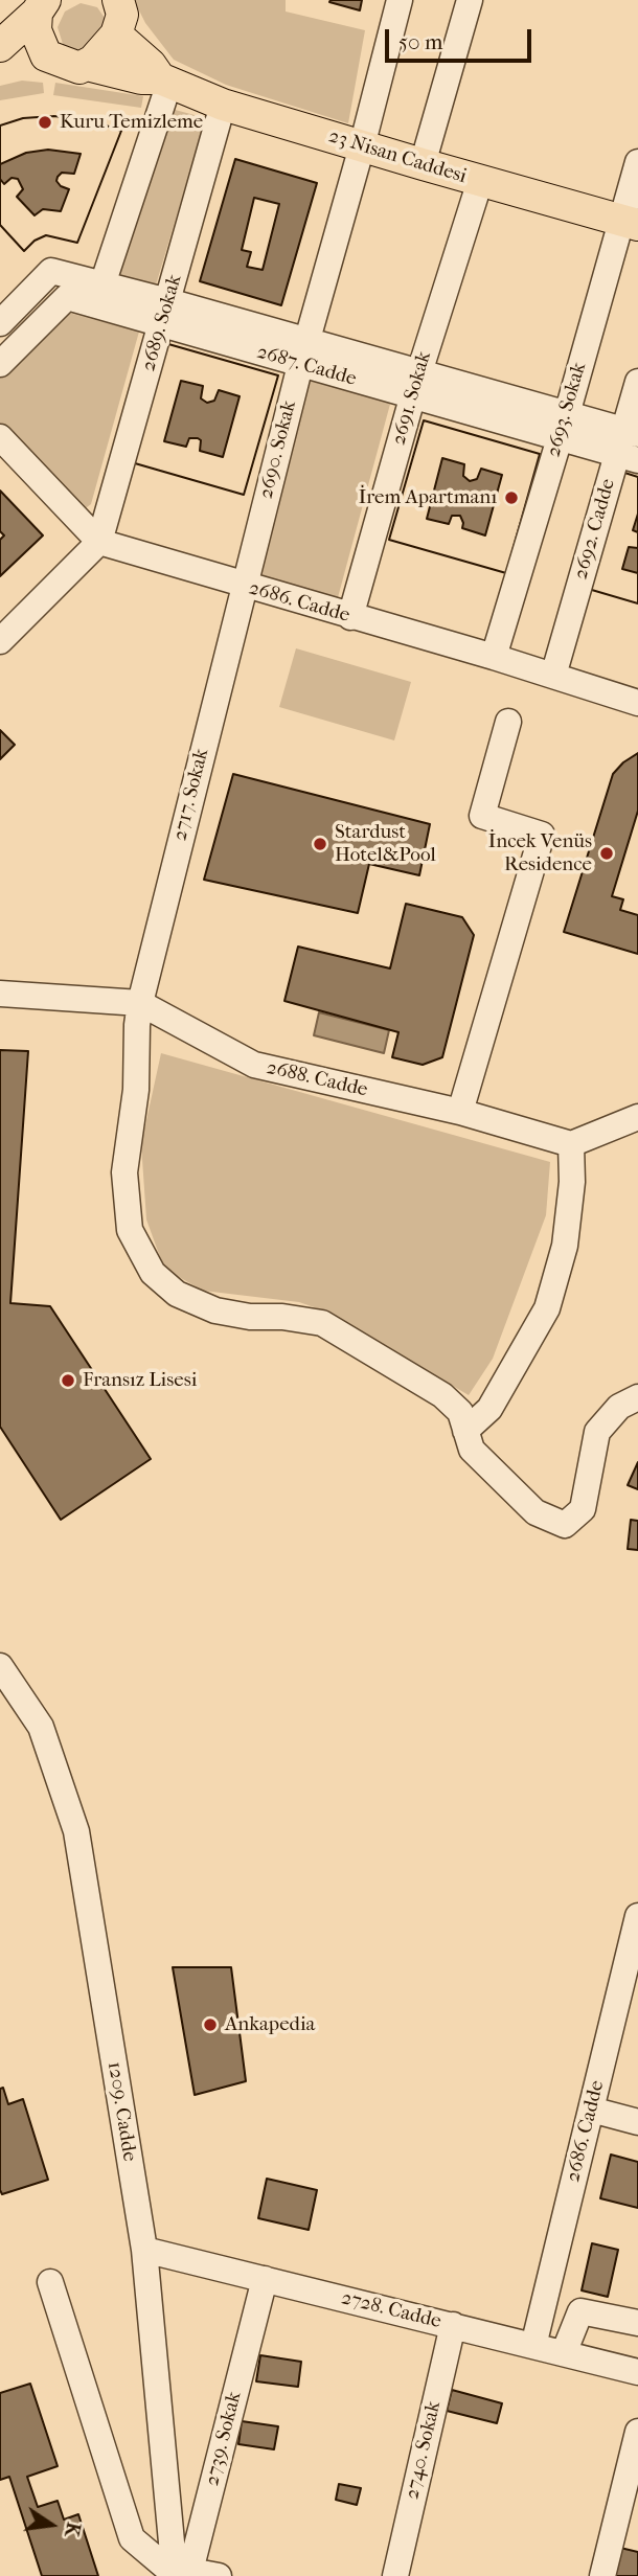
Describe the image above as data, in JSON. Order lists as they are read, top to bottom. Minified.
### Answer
{"streets":{"main road":["23 Nisan Caddesi"],"street":["2689. Sokak","2687. Cadde","2691. Sokak","2693. Sokak","2690. Sokak","2692. Cadde","2686. Cadde","2717. Sokak","2688. Cadde","1209. Cadde","2728. Cadde","2739. Sokak","2740. Sokak"]},"crossings":[["23 Nisan Caddesi","2689. Sokak"],["23 Nisan Caddesi","2691. Sokak"],["23 Nisan Caddesi","2693. Sokak"],["23 Nisan Caddesi","2690. Sokak"],["2689. Sokak","2687. Cadde"],["2689. Sokak","2686. Cadde"],["2687. Cadde","2691. Sokak"],["2687. Cadde","2693. Sokak"],["2687. Cadde","2690. Sokak"],["2687. Cadde","2692. Cadde"],["2691. Sokak","2686. Cadde"],["2693. Sokak","2686. Cadde"],["2690. Sokak","2686. Cadde"],["2690. Sokak","2717. Sokak"],["2692. Cadde","2686. Cadde"],["2686. Cadde","2717. Sokak"],["2686. Cadde","2728. Cadde"],["2717. Sokak","2688. Cadde"],["1209. Cadde","2728. Cadde"],["2728. Cadde","2739. Sokak"],["2728. Cadde","2740. Sokak"]],"places":["Kuru Temizleme","İrem Apartmanı","Stardust Hotel&Pool","İncek Venüs Residence","Fransız Lisesi","Ankapedia"],"scale_bar":"50 m","north":"right"}
